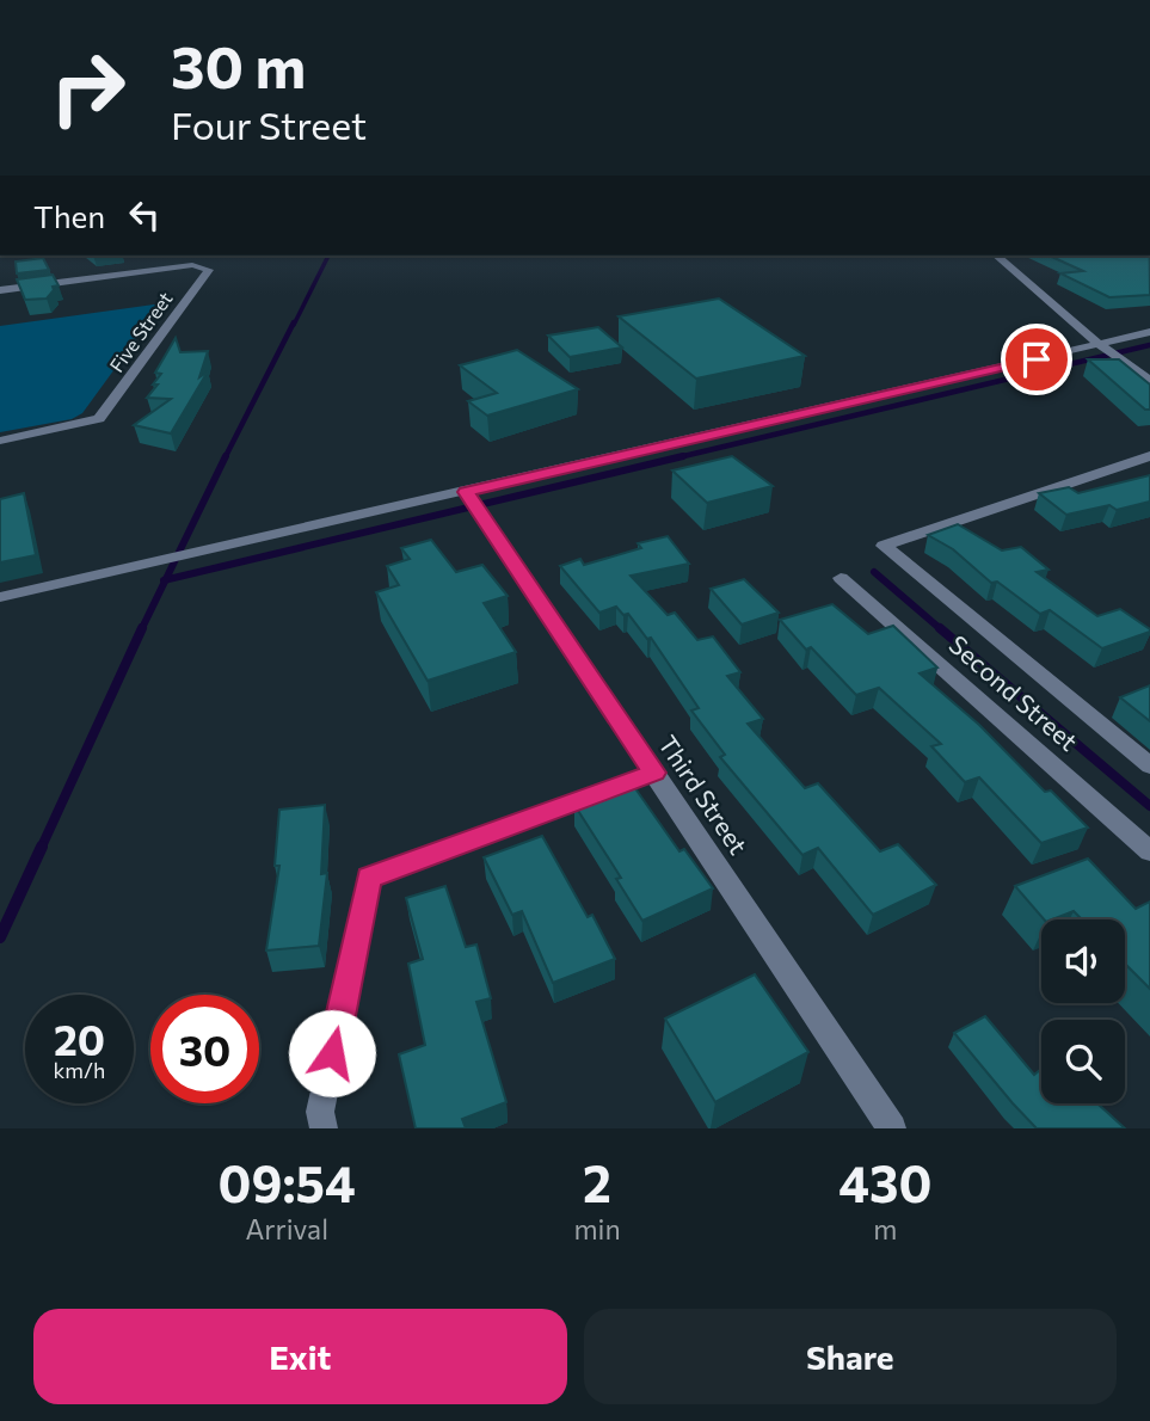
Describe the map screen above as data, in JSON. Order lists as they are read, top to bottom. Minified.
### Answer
{"streets":{"street":["Five Street","Second Street","Third Street"]},"page":{"turn":["30 m","Four Street"],"then":"Then","speed":"20 km/h","limit":"30","eta":["09:54","Arrival","2","min","430","m"],"buttons":["Exit","Share"]}}
